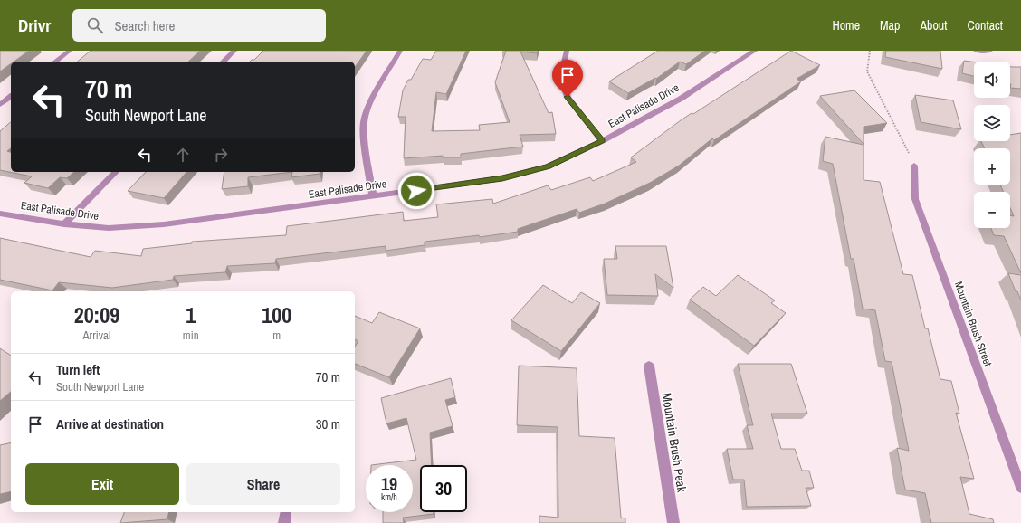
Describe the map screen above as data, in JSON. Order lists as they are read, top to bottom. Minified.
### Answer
{"streets":{"street":["East Palisade Drive","Mountain Brush Street","Mountain Brush Peak"]},"page":{"header":"Drivr","search":"Search here","nav":["Home","Map","About","Contact"],"map_buttons":["+","−"],"turn":["70 m","South Newport Lane"],"eta":["20:09","Arrival","1","min","100","m"],"list":[{"name":"Turn left","note":"South Newport Lane","value":"70 m"},{"name":"Arrive at destination","value":"30 m"}],"buttons":["Exit","Share"],"speed":"19 km/h","limit":"30"}}
